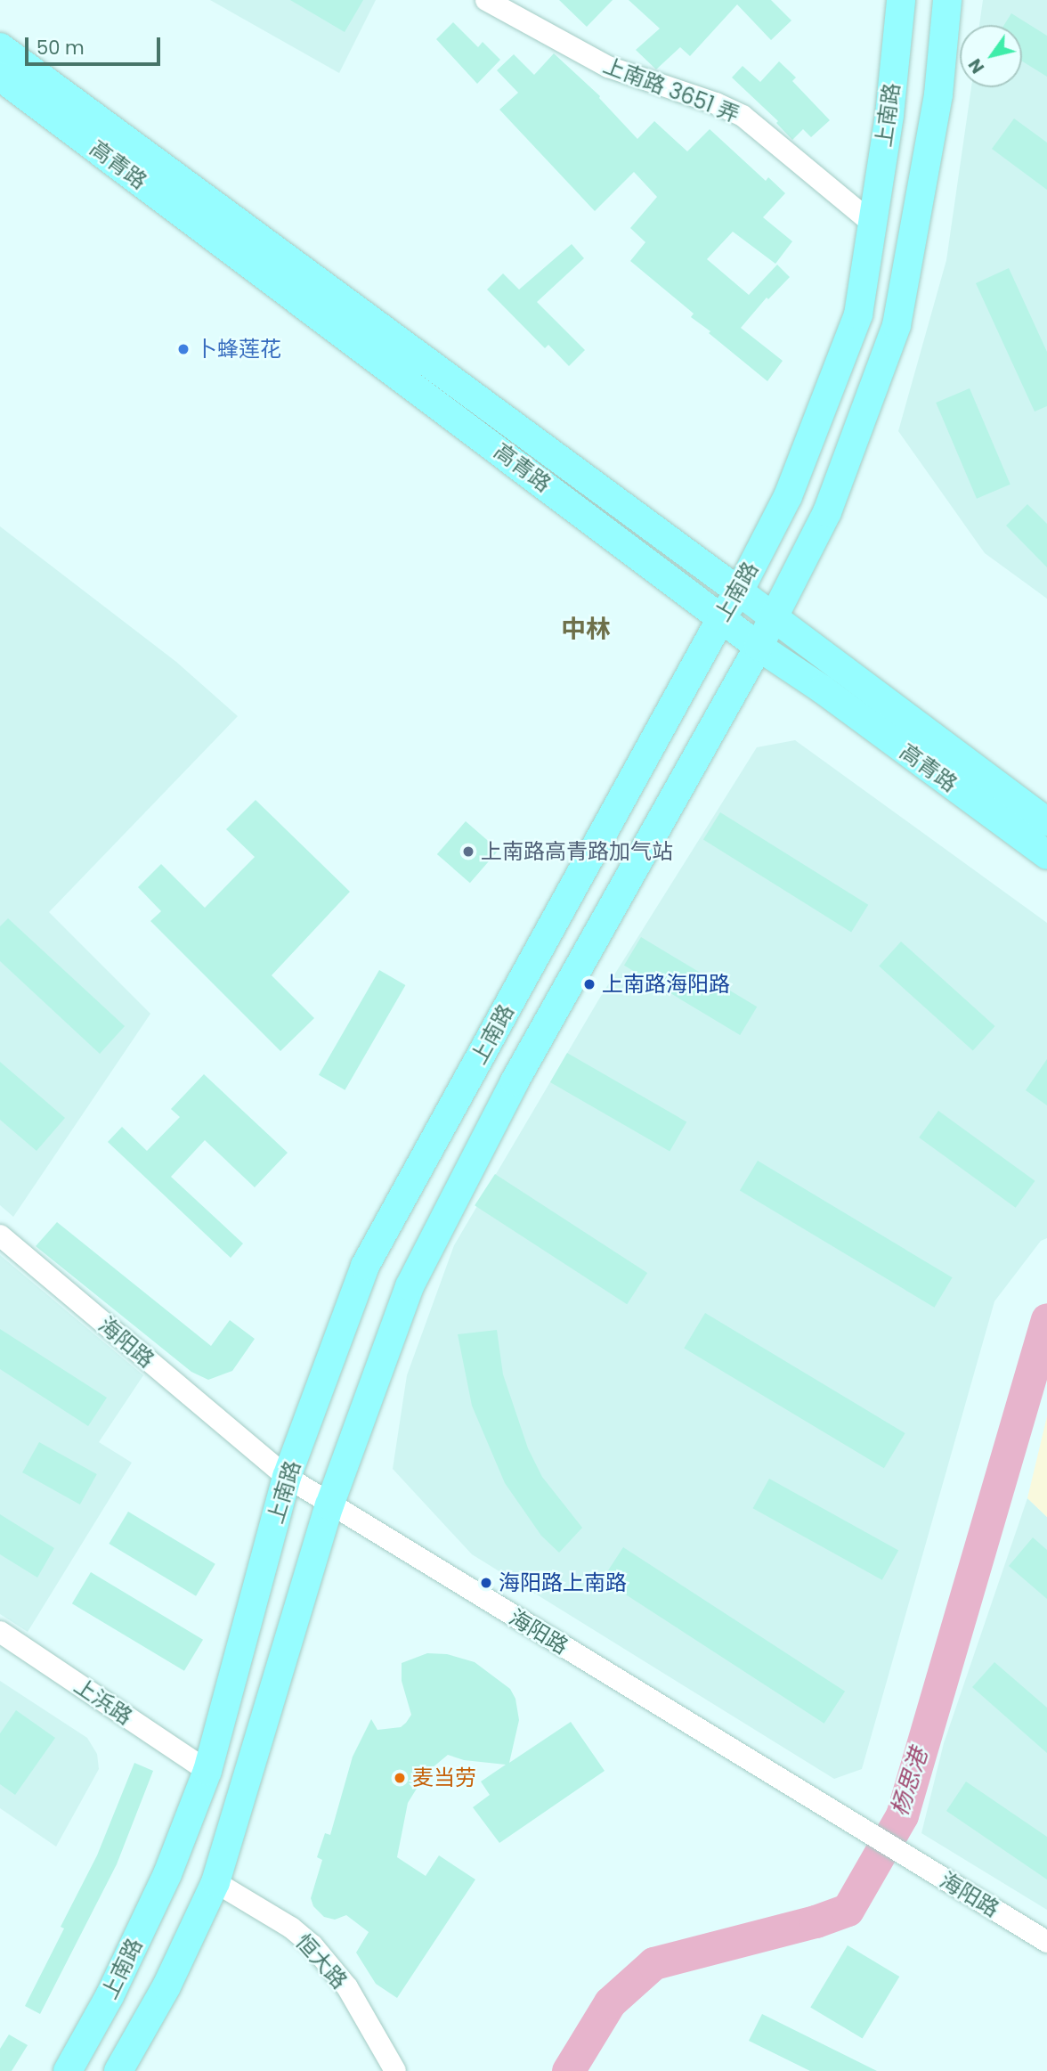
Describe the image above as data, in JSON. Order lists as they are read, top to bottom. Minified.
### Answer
{"streets":{"main road":["上南路","高青路"],"street":["上南路 3651 弄","海阳路","上浜路","恒大路"]},"crossings":[["上南路 3651 弄","上南路"],["上南路","高青路"],["上南路","海阳路"],["上南路","上浜路"],["上南路","恒大路"]],"districts":["中林"],"water":["杨思港"],"places":["卜蜂莲花","上南路高青路加气站","上南路海阳路","海阳路上南路","麦当劳"],"scale_bar":"50 m","north":"bottom left"}
